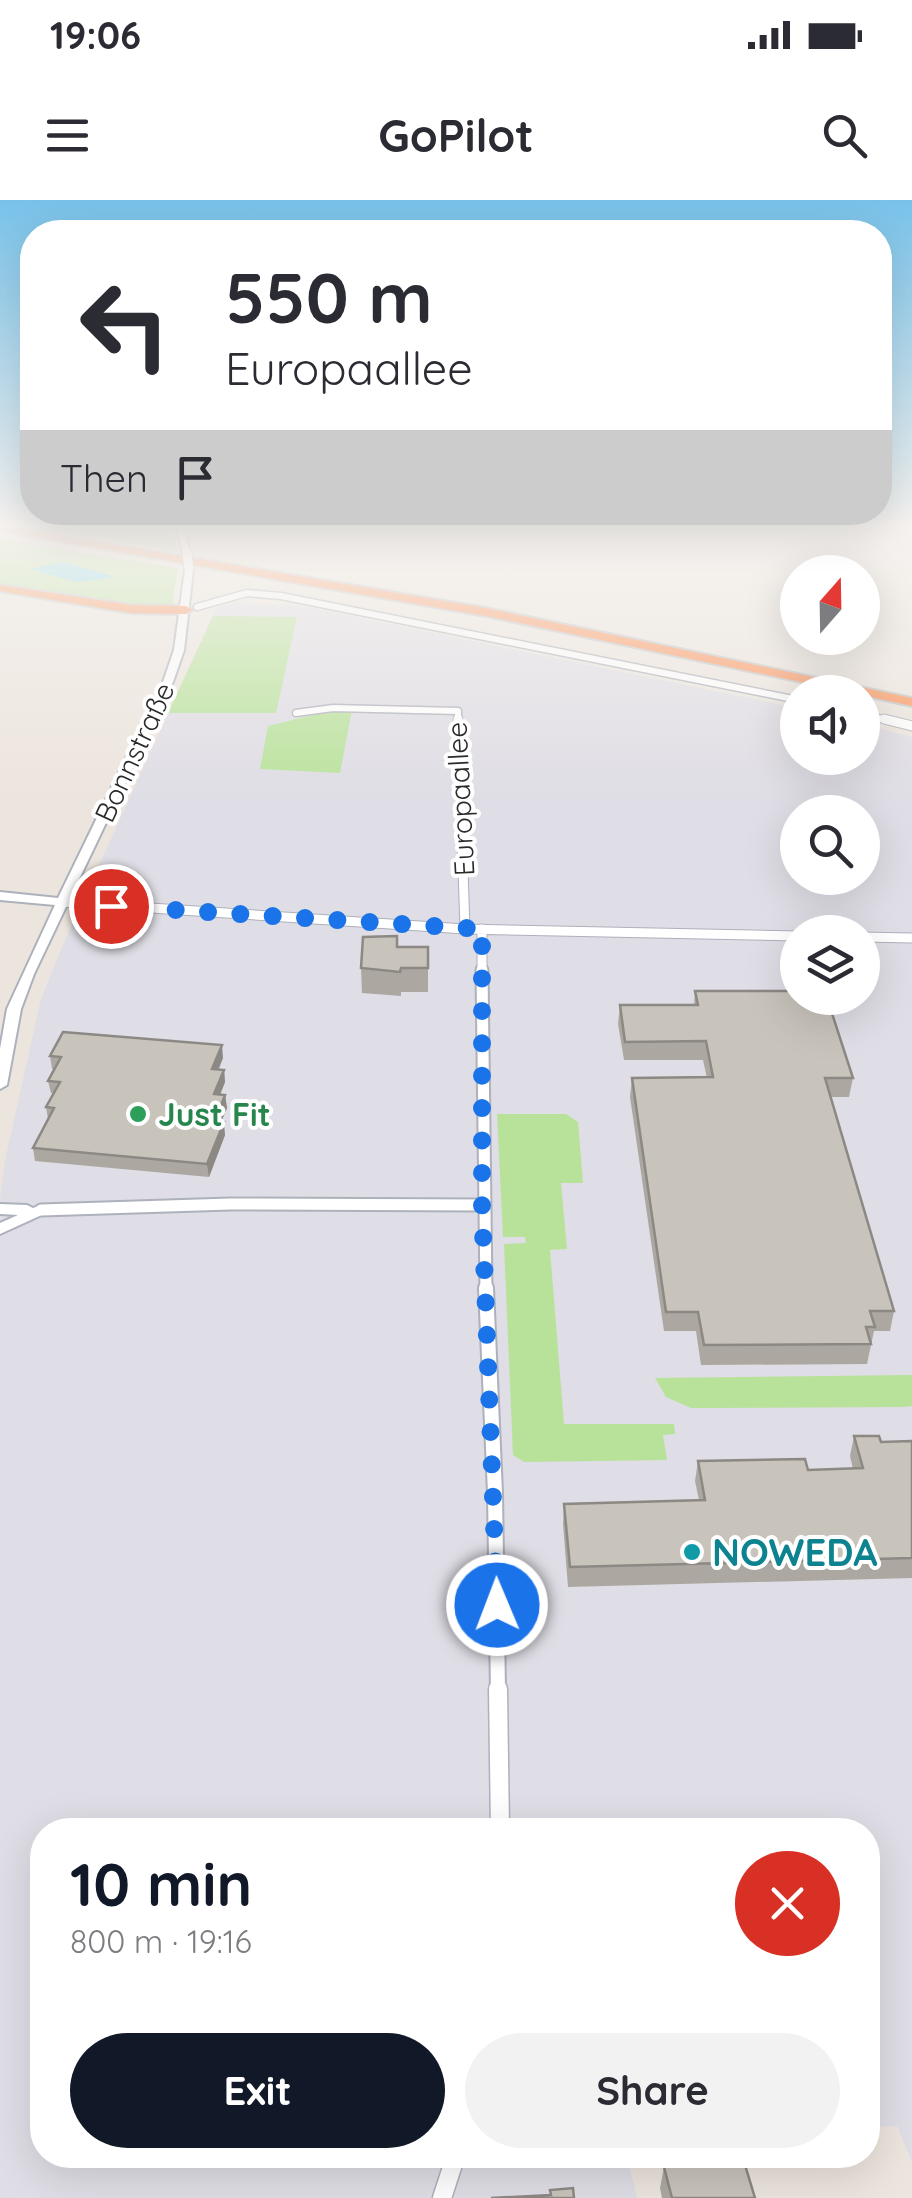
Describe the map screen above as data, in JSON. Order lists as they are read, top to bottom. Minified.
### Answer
{"streets":{"main road":["Bonnstraße"],"street":["Europaallee"]},"places":["Just Fit","NOWEDA"],"north":"top","page":{"status":"19:06","header":"GoPilot","turn":["550 m","Europaallee"],"then":"Then","heading":["10 min","800 m · 19:16"],"buttons":["Exit","Share"]}}
